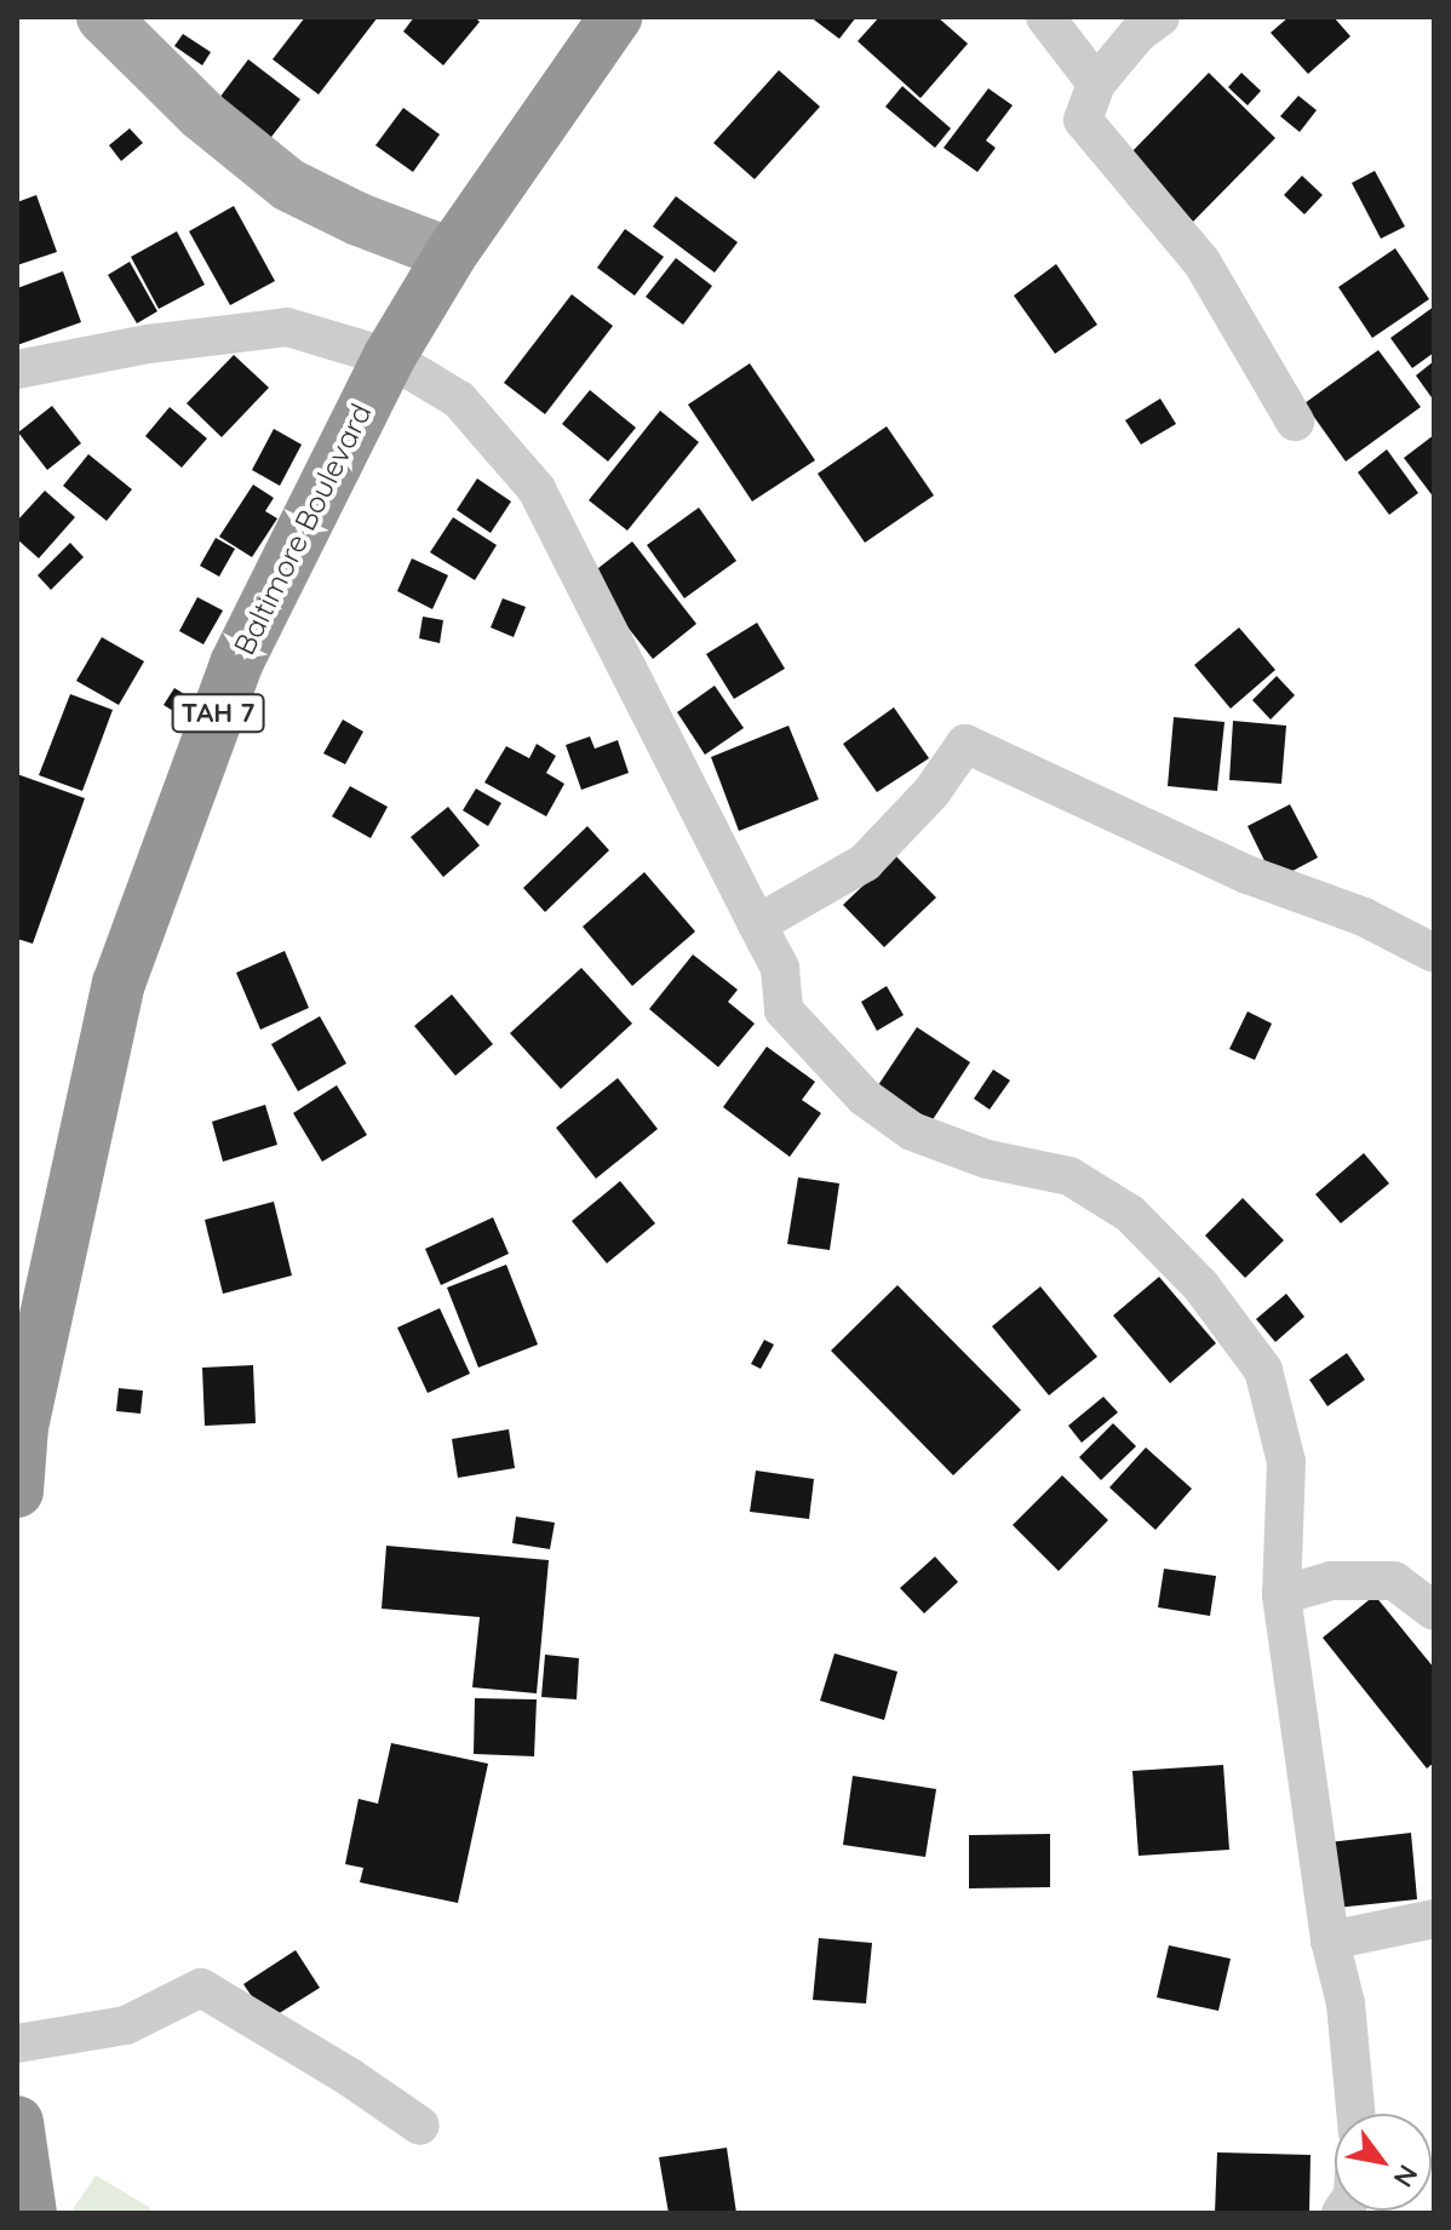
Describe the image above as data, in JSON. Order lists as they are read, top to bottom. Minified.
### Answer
{"streets":{"highway":["Baltimore Boulevard","TAH 7"]},"north":"bottom right"}
